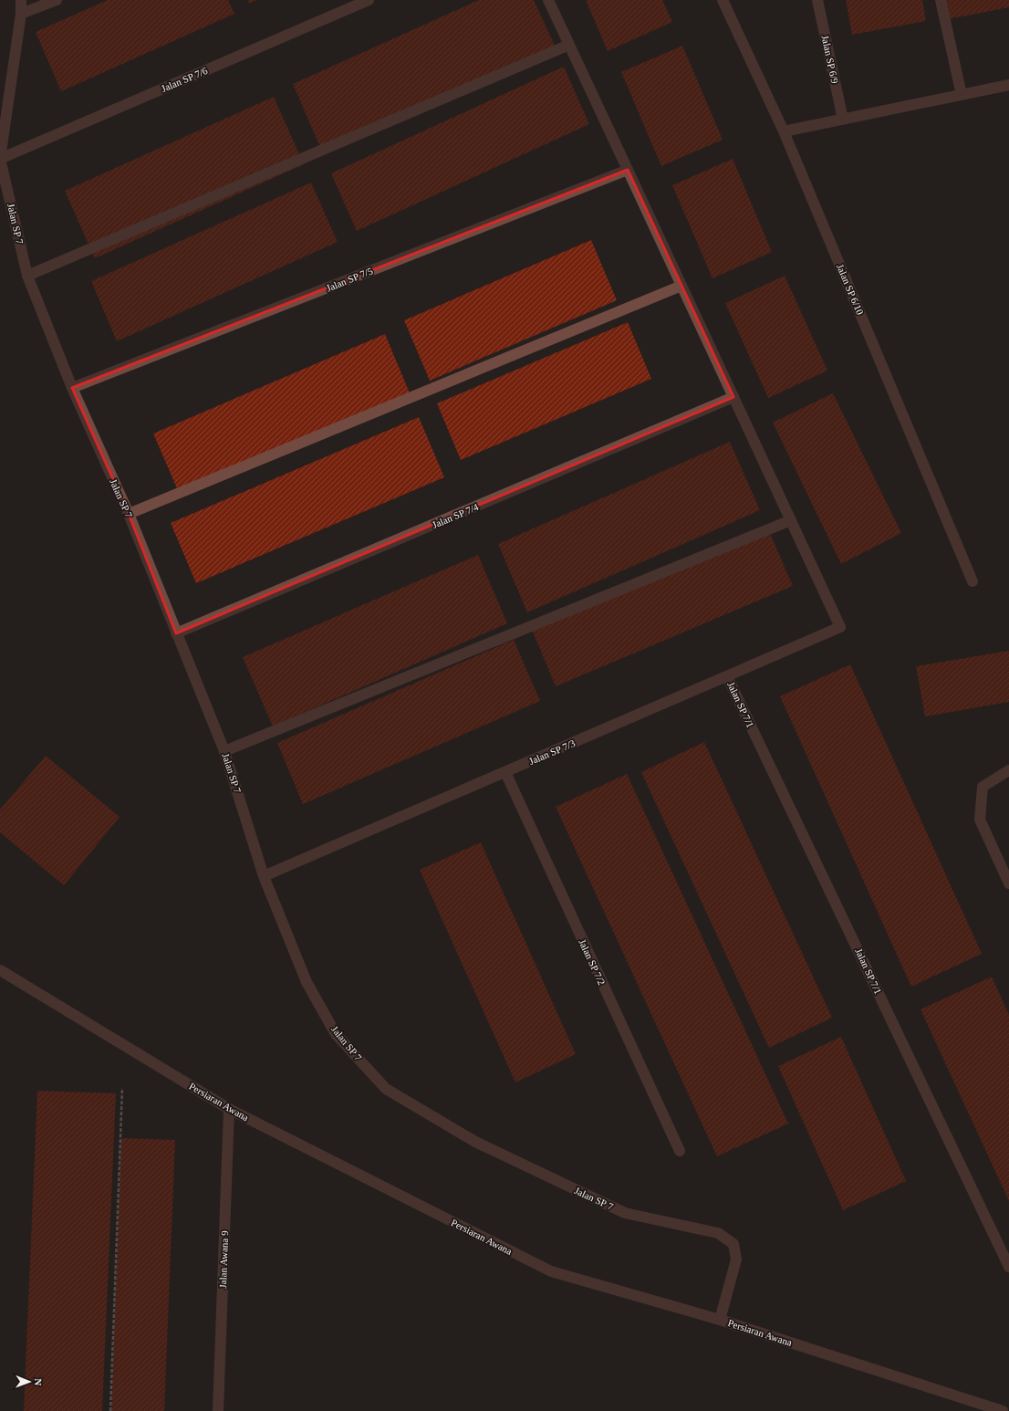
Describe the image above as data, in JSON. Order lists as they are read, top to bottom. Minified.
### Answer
{"streets":{"street":["Jalan SP 6/9","Jalan SP 7/6","Jalan SP 7","Jalan SP 7/5","Jalan SP 6/10","Jalan SP 7/4","Jalan SP 7/1","Jalan SP 7/3","Jalan SP 7/2","Persiaran Awana","Jalan Awana 9"]},"crossings":[["Jalan SP 7/6","Jalan SP 7"],["Jalan SP 7","Jalan SP 7/5"],["Jalan SP 7","Jalan SP 7/4"],["Jalan SP 7","Jalan SP 7/3"],["Jalan SP 7","Persiaran Awana"],["Jalan SP 7/1","Jalan SP 7/3"],["Jalan SP 7/3","Jalan SP 7/2"],["Persiaran Awana","Jalan Awana 9"]],"north":"right"}
